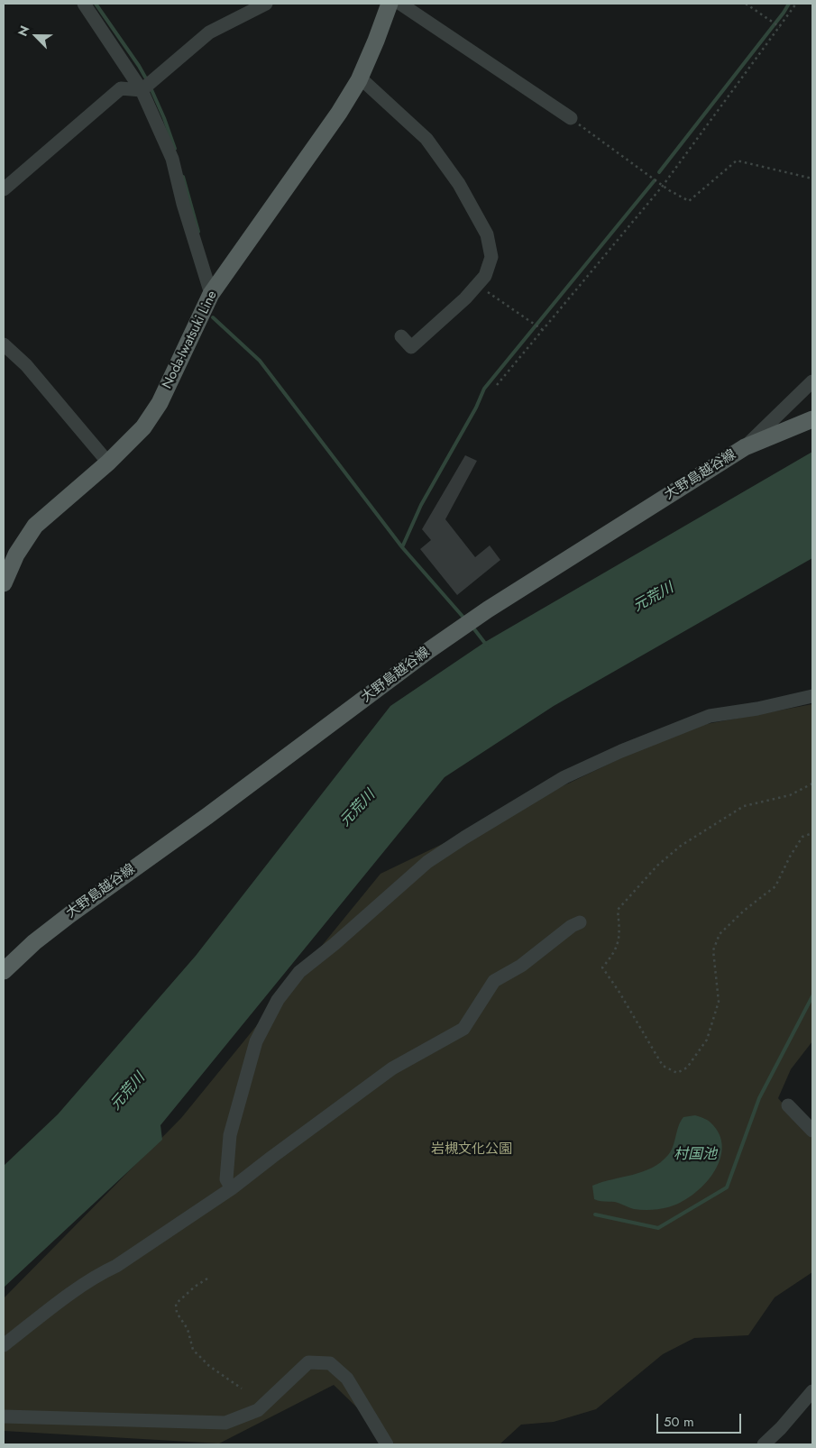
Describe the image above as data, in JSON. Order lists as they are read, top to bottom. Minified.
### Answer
{"streets":{"main road":["Noda-Iwatsuki Line","大野島越谷線"]},"water":["元荒川","村国池"],"parks":["岩槻文化公園"],"scale_bar":"50 m","north":"top left"}
